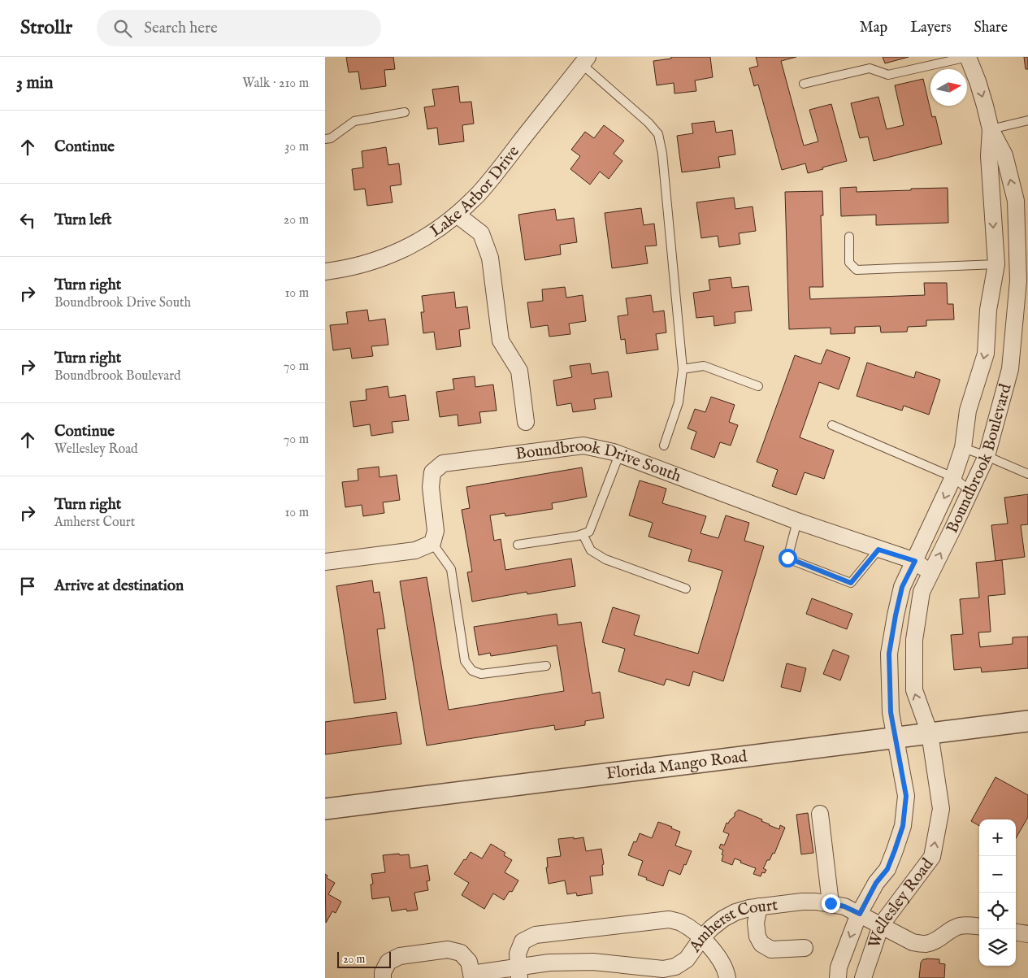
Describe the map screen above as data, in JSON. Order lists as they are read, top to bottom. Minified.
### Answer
{"streets":{"street":["Lake Arbor Drive","Boundbrook Boulevard","Boundbrook Drive South","Florida Mango Road","Wellesley Road","Amherst Court"]},"crossings":[["Boundbrook Boulevard","Boundbrook Drive South"],["Boundbrook Boulevard","Florida Mango Road"],["Boundbrook Boulevard","Wellesley Road"],["Florida Mango Road","Wellesley Road"],["Wellesley Road","Amherst Court"]],"scale_bar":"20 m","north":"right","page":{"header":"Strollr","search":"Search here","nav":["Map","Layers","Share"],"heading":["3 min","Walk · 210 m"],"list":[["Continue","30 m"],["Turn left","20 m"],["Turn right","Boundbrook Drive South","10 m"],["Turn right","Boundbrook Boulevard","70 m"],["Continue","Wellesley Road","70 m"],["Turn right","Amherst Court","10 m"],"Arrive at destination"],"map_buttons":["+","−"],"scale":"20 m"}}
